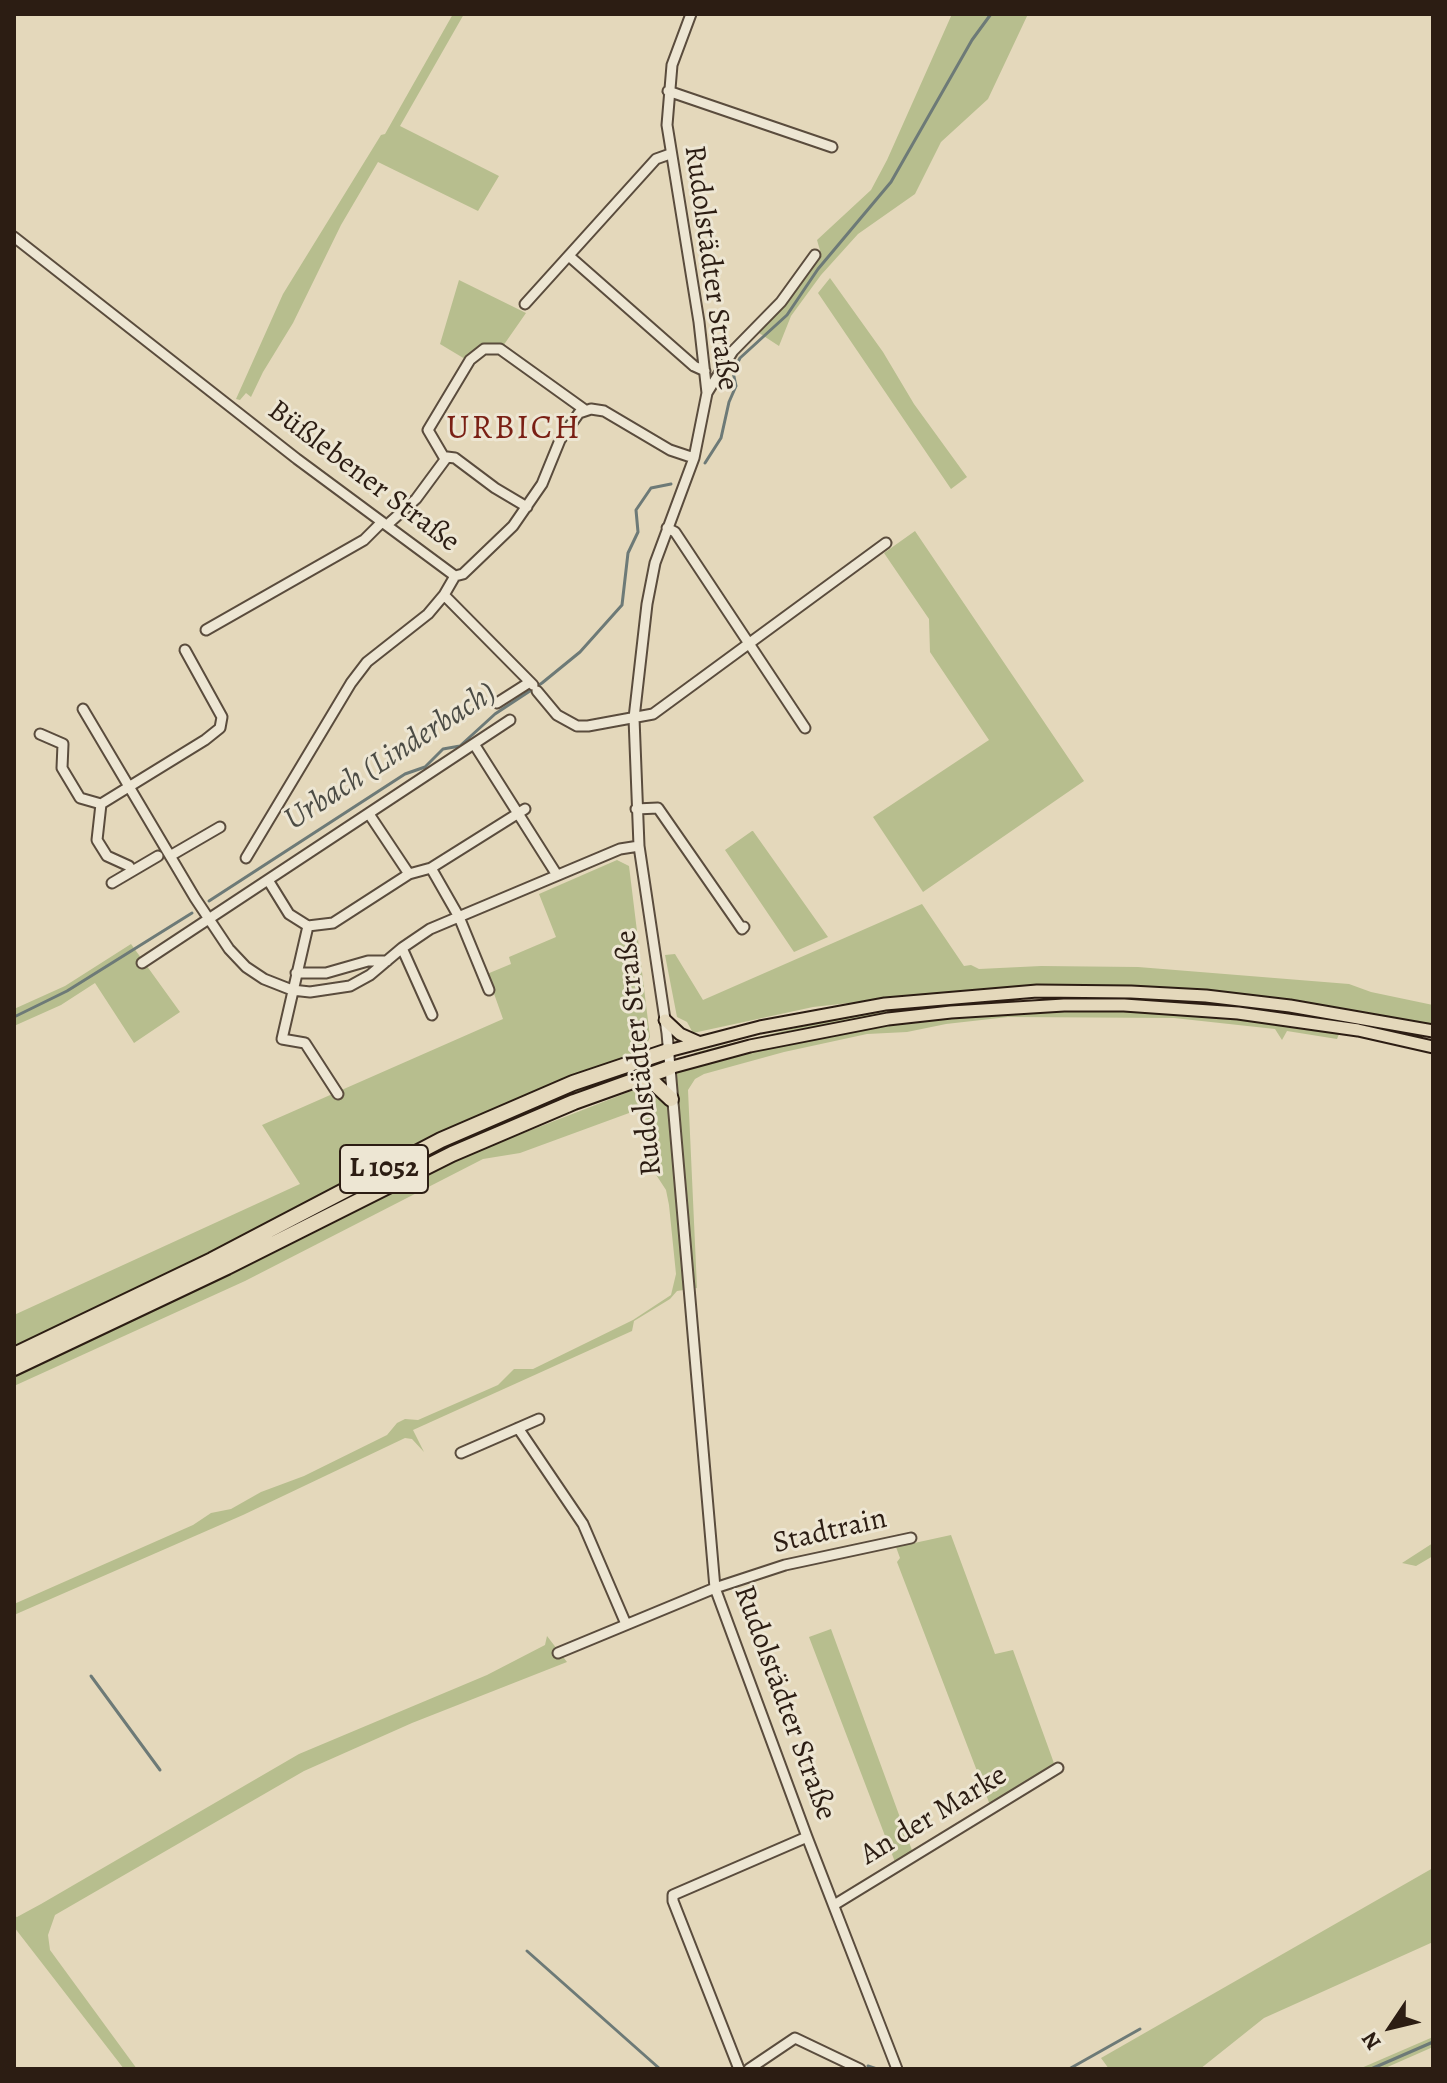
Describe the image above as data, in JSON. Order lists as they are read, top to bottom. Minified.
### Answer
{"streets":{"highway":["L 1052"],"street":["Rudolstädter Straße","Büßlebener Straße","Stadtrain","An der Marke"]},"crossings":[["Rudolstädter Straße","L 1052"],["Rudolstädter Straße","Stadtrain"],["Rudolstädter Straße","An der Marke"]],"districts":["URBICH"],"water":["Urbach (Linderbach)"],"north":"bottom left"}
